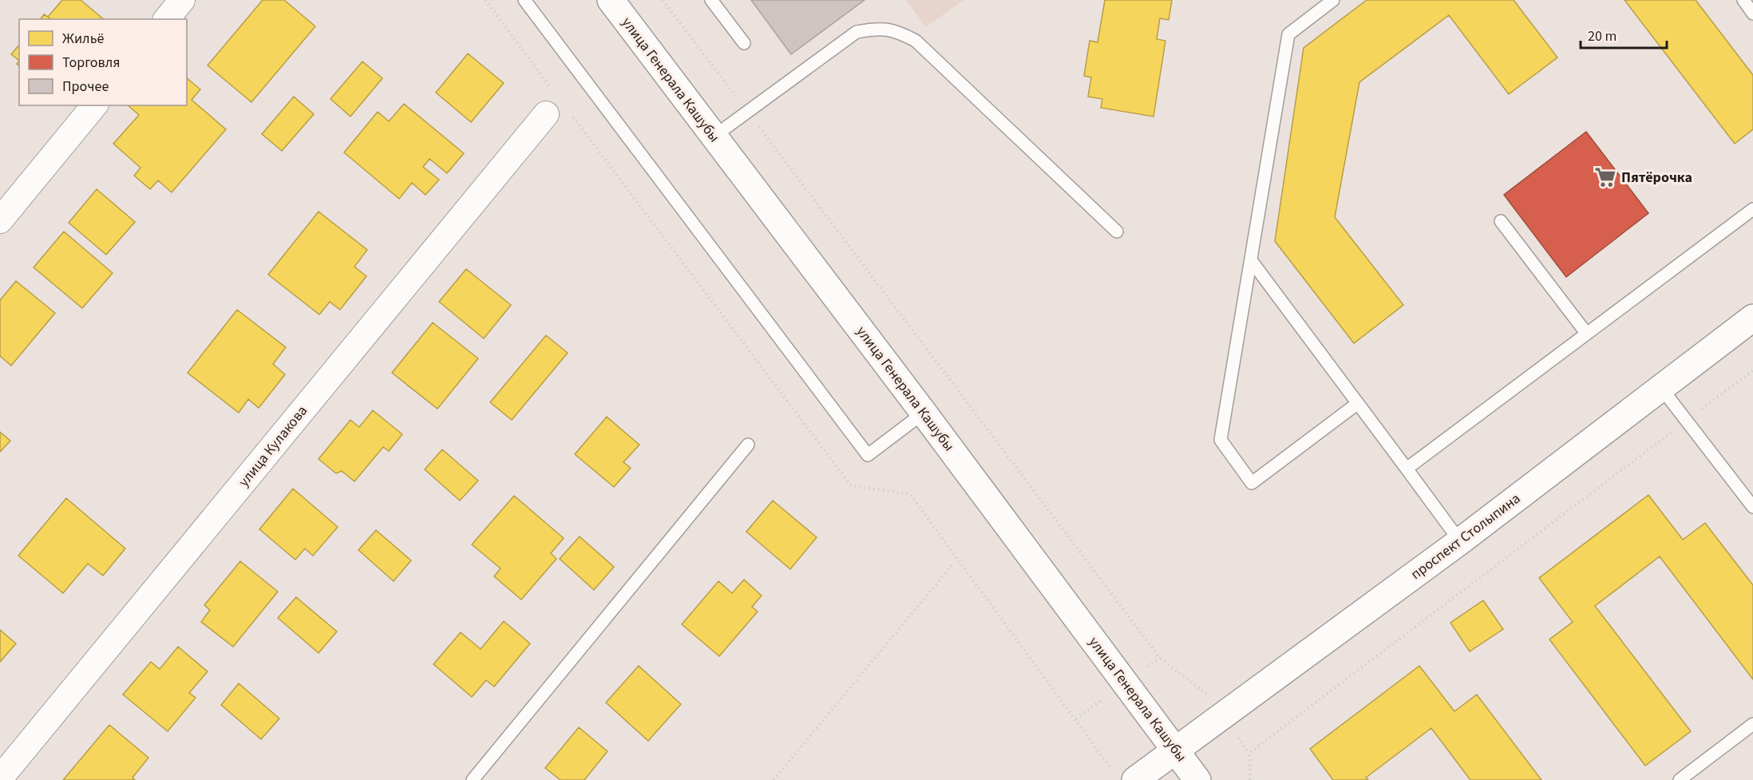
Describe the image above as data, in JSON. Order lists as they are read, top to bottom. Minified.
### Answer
{"streets":{"street":["улица Генерала Кашубы","улица Кулакова","проспект Столыпина"]},"crossings":[["улица Генерала Кашубы","проспект Столыпина"]],"places":{"supermarket":["Пятёрочка"]},"legend":["Жильё","Торговля","Прочее"],"scale_bar":"20 m"}
